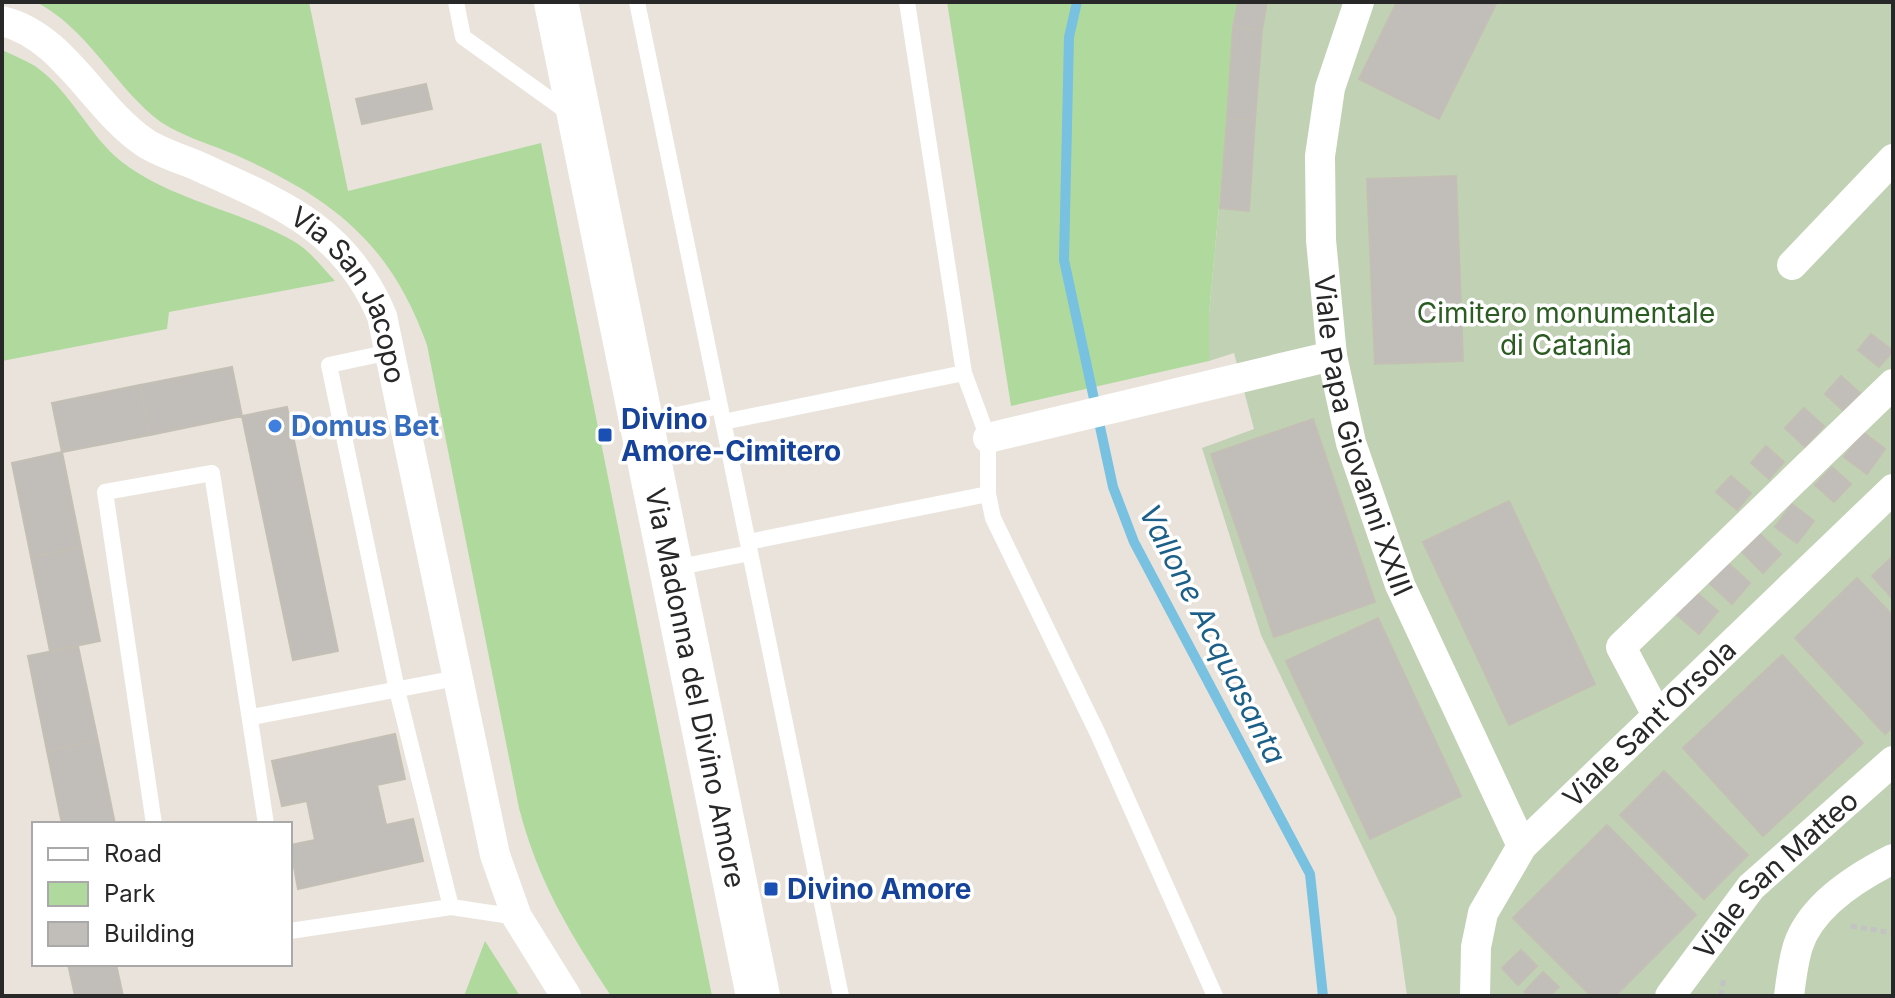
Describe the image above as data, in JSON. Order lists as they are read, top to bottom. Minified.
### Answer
{"streets":{"main road":["Via Madonna del Divino Amore"],"street":["Via San Jacopo","Viale Papa Giovanni XXIII","Viale Sant'Orsola","Viale San Matteo"]},"crossings":[["Viale Papa Giovanni XXIII","Viale Sant'Orsola"]],"water":["Vallone Acquasanta"],"parks":["Cimitero monumentale di Catania"],"places":{"other":["Domus Bet"],"transit":["Divino Amore-Cimitero","Divino Amore"]},"legend":["Road","Park","Building"]}
